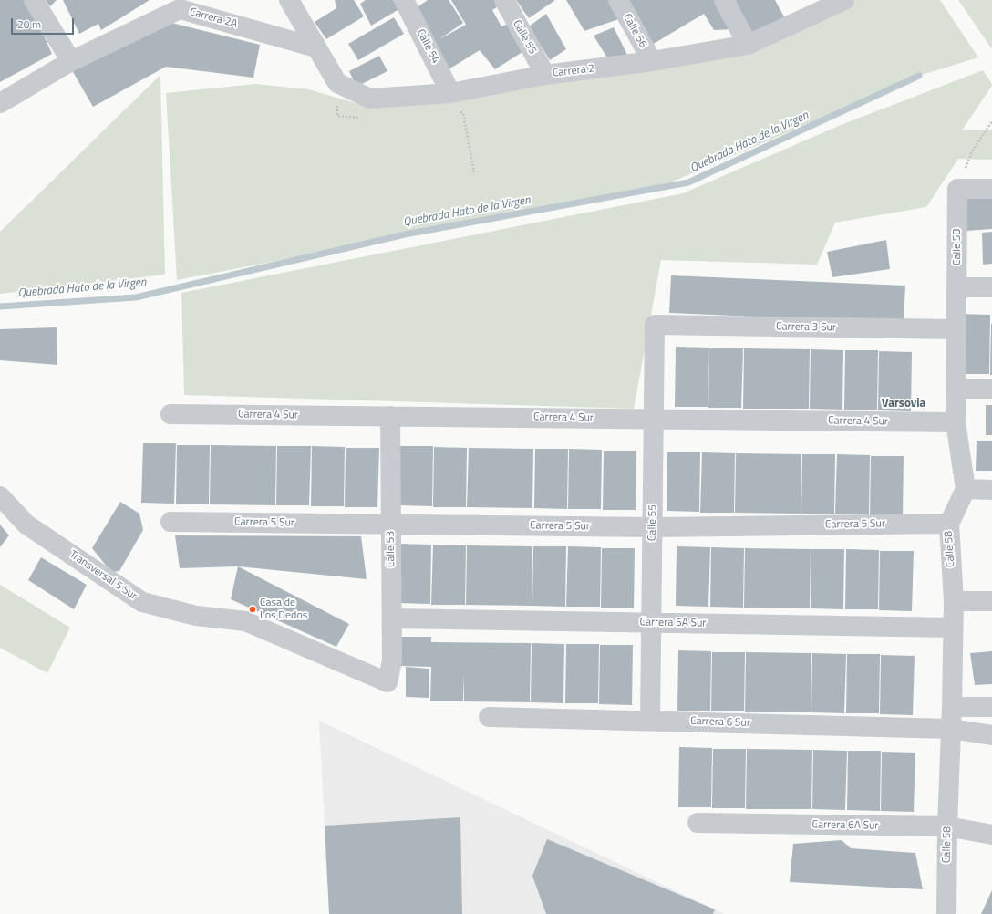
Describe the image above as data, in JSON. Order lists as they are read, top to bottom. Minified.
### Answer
{"streets":{"street":["Carrera 2A","Calle 56","Calle 55","Calle 54","Carrera 2","Calle 58","Carrera 3 Sur","Carrera 4 Sur","Carrera 5 Sur","Calle 53","Transversal 5 Sur","Carrera 5A Sur","Carrera 6 Sur","Carrera 6A Sur"]},"crossings":[["Calle 56","Carrera 2"],["Calle 55","Carrera 2"],["Calle 55","Carrera 3 Sur"],["Calle 55","Carrera 4 Sur"],["Calle 55","Carrera 5 Sur"],["Calle 55","Carrera 5A Sur"],["Calle 55","Carrera 6 Sur"],["Calle 54","Carrera 2"],["Calle 58","Carrera 3 Sur"],["Calle 58","Carrera 4 Sur"],["Calle 58","Carrera 5 Sur"],["Calle 58","Carrera 5A Sur"],["Calle 58","Carrera 6 Sur"],["Calle 58","Carrera 6A Sur"],["Carrera 4 Sur","Calle 53"],["Carrera 5 Sur","Calle 53"],["Calle 53","Transversal 5 Sur"],["Calle 53","Carrera 5A Sur"]],"districts":["Varsovia"],"water":["Quebrada Hato de la Virgen"],"places":["Casa de Los Dedos"],"scale_bar":"20 m"}
